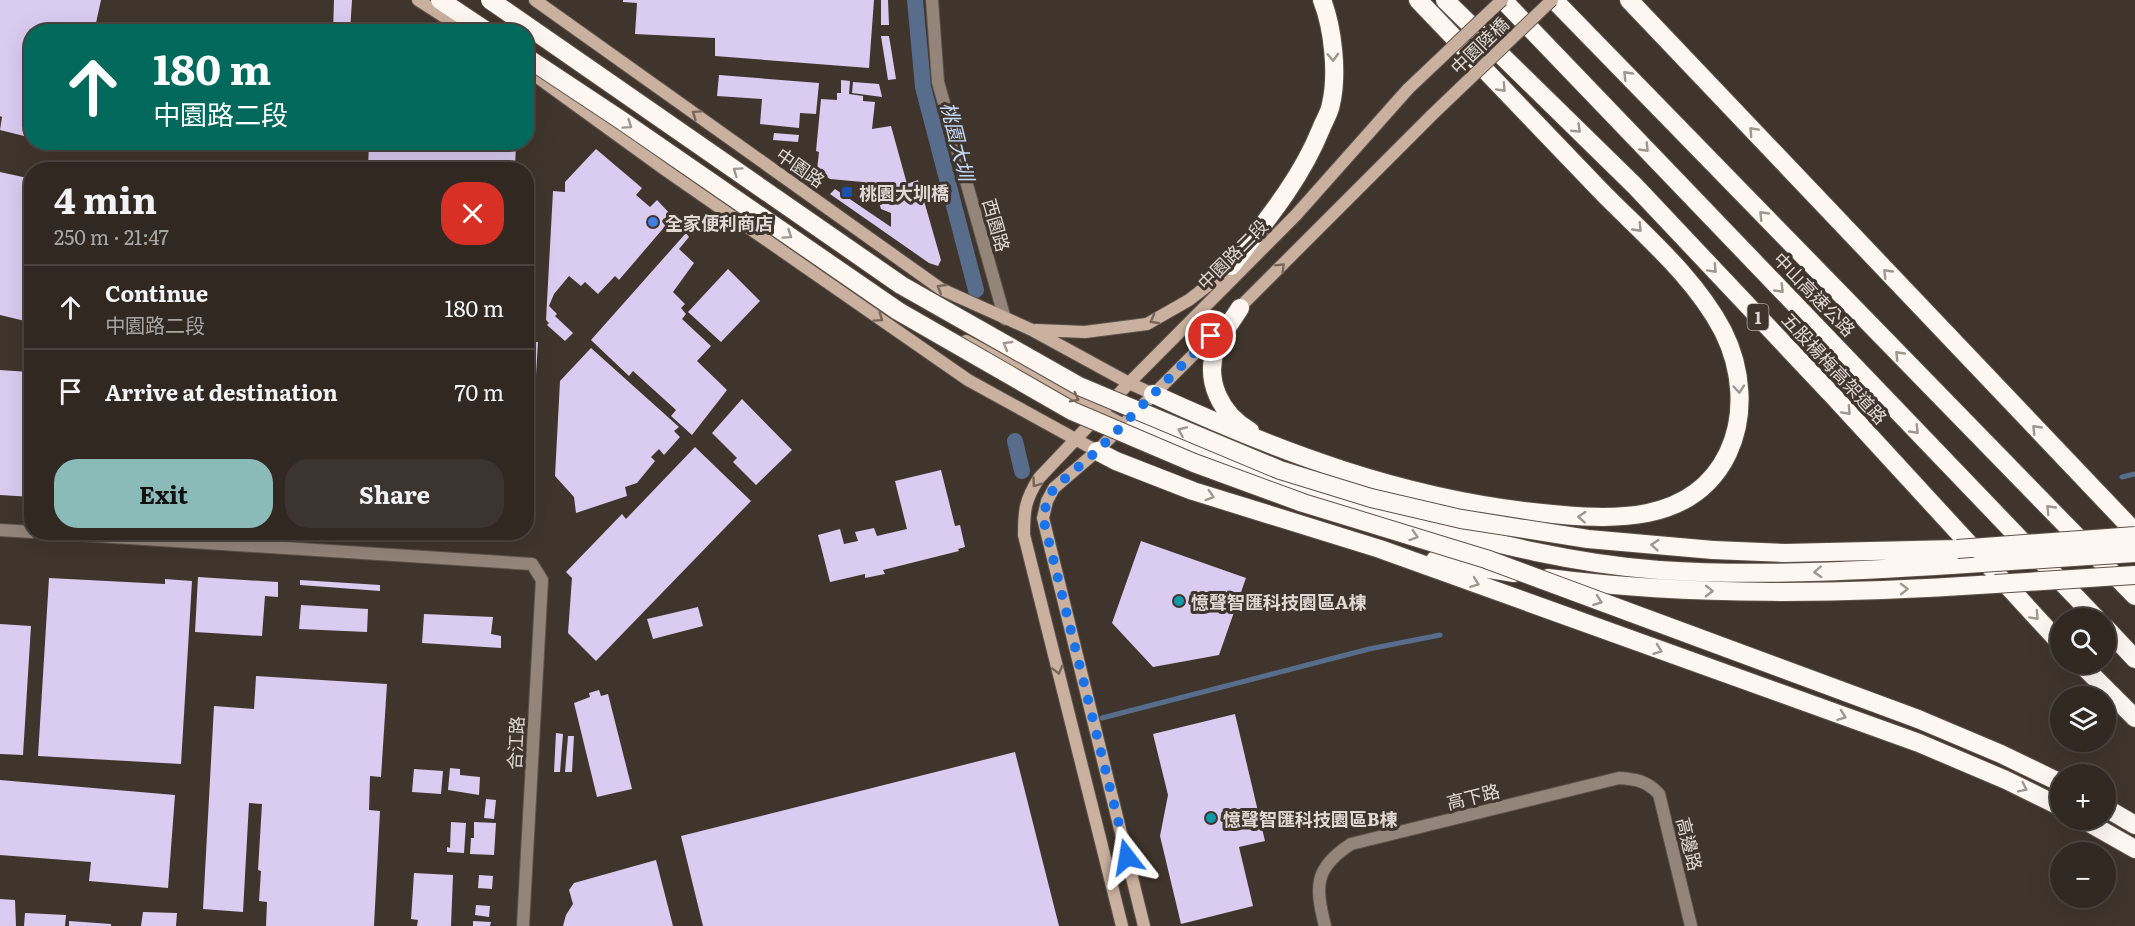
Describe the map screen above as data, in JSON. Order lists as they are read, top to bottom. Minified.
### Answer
{"streets":{"highway":["中山高速公路","1","五股楊梅高架道路"],"main road":["中園陸橋","中園路","中園路二段"],"street":["西園路","合江路","高下路","高邊路"]},"crossings":[["中園陸橋","中園路二段"],["中園陸橋","中山高速公路"],["中園路","西園路"],["中園路","中園路二段"],["高下路","高邊路"]],"water":["桃園大圳"],"places":{"transit":["桃園大圳橋"],"other":["全家便利商店","憶聲智匯科技園區A棟","憶聲智匯科技園區B棟"]},"page":{"turn":["180 m","中園路二段"],"heading":["4 min","250 m · 21:47"],"list":[{"name":"Continue","note":"中園路二段","value":"180 m"},{"name":"Arrive at destination","value":"70 m"}],"buttons":["Exit","Share"],"map_buttons":["+","−"]}}
